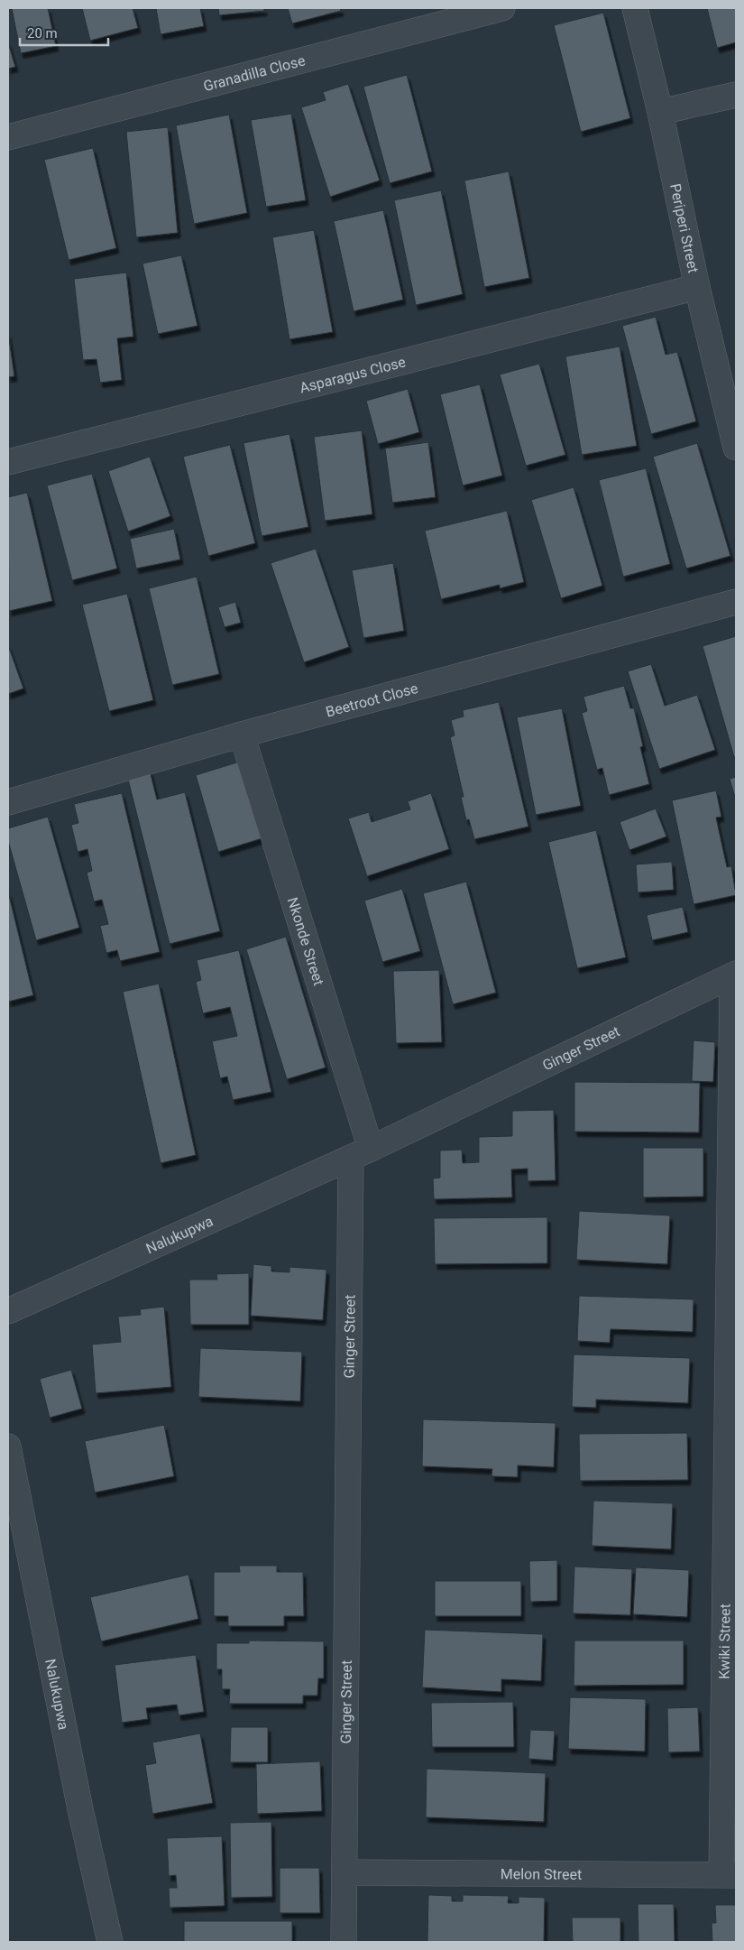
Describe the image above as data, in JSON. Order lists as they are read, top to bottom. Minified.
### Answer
{"streets":{"street":["Granadilla Close","Periperi Street","Asparagus Close","Beetroot Close","Nkonde Street","Ginger Street","Nalukupwa","Kwiki Street","Melon Street"]},"crossings":[["Periperi Street","Asparagus Close"],["Beetroot Close","Nkonde Street"],["Nkonde Street","Ginger Street"],["Nkonde Street","Nalukupwa"],["Ginger Street","Nalukupwa"],["Ginger Street","Kwiki Street"],["Ginger Street","Melon Street"],["Kwiki Street","Melon Street"]],"scale_bar":"20 m"}
